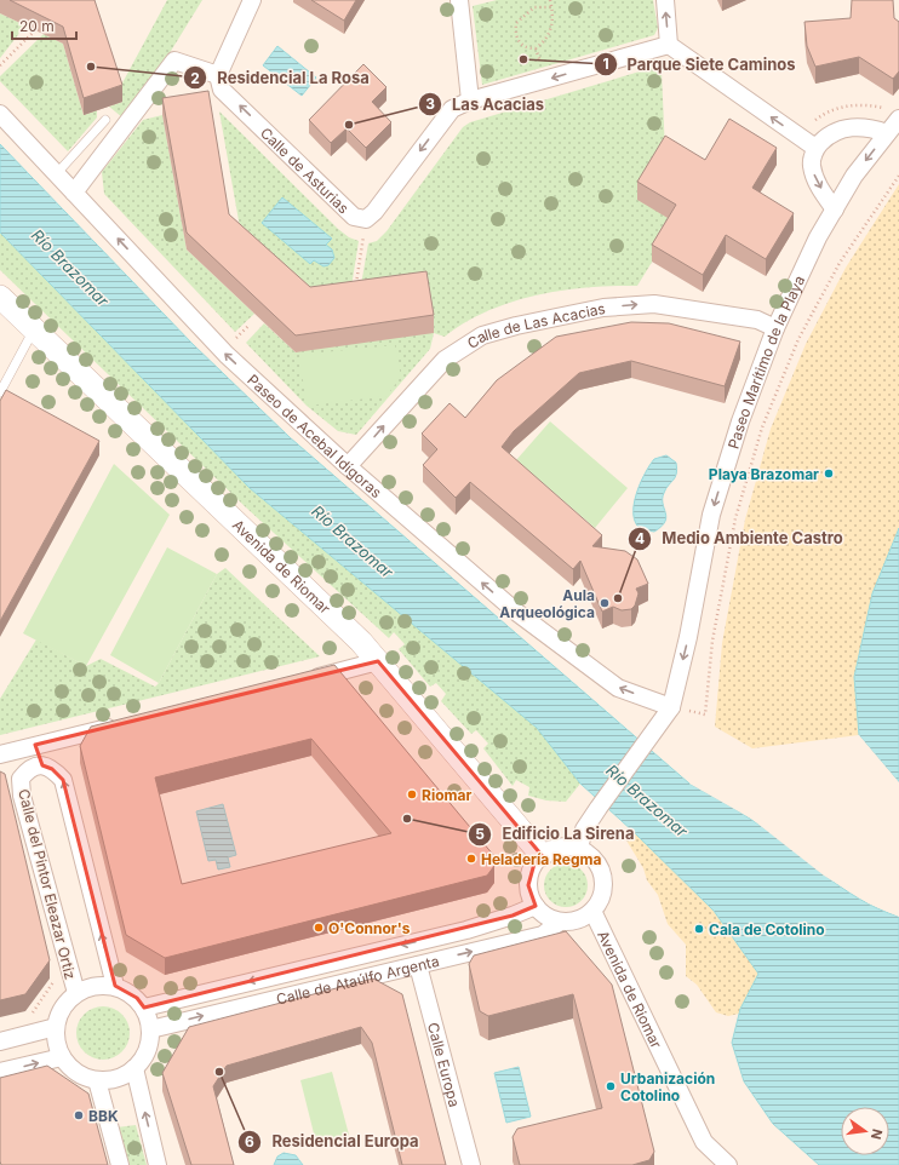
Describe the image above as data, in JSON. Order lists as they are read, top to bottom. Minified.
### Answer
{"streets":{"street":["Calle de Asturias","Calle de Las Acacias","Paseo Marítimo de la Playa","Paseo de Acebal Idígoras","Avenida de Riomar","Calle del Pintor Eleazar Ortiz","Calle de Ataúlfo Argenta","Calle Europa"]},"crossings":[["Calle de Las Acacias","Paseo Marítimo de la Playa"],["Calle de Las Acacias","Paseo de Acebal Idígoras"],["Paseo Marítimo de la Playa","Paseo de Acebal Idígoras"],["Paseo Marítimo de la Playa","Avenida de Riomar"],["Paseo Marítimo de la Playa","Calle de Ataúlfo Argenta"],["Avenida de Riomar","Calle de Ataúlfo Argenta"],["Calle del Pintor Eleazar Ortiz","Calle de Ataúlfo Argenta"],["Calle de Ataúlfo Argenta","Calle Europa"]],"one_way":["Calle de Las Acacias","Paseo Marítimo de la Playa","Paseo de Acebal Idígoras"],"water":["Río Brazomar"],"places":["Parque Siete Caminos","Residencial La Rosa","Las Acacias","Playa Brazomar","Medio Ambiente Castro","Aula Arqueológica","Riomar","Edificio La Sirena","Heladería Regma","O'Connor's","Cala de Cotolino","Residencial Europa","Urbanización Cotolino","BBK"],"scale_bar":"20 m","north":"right"}
